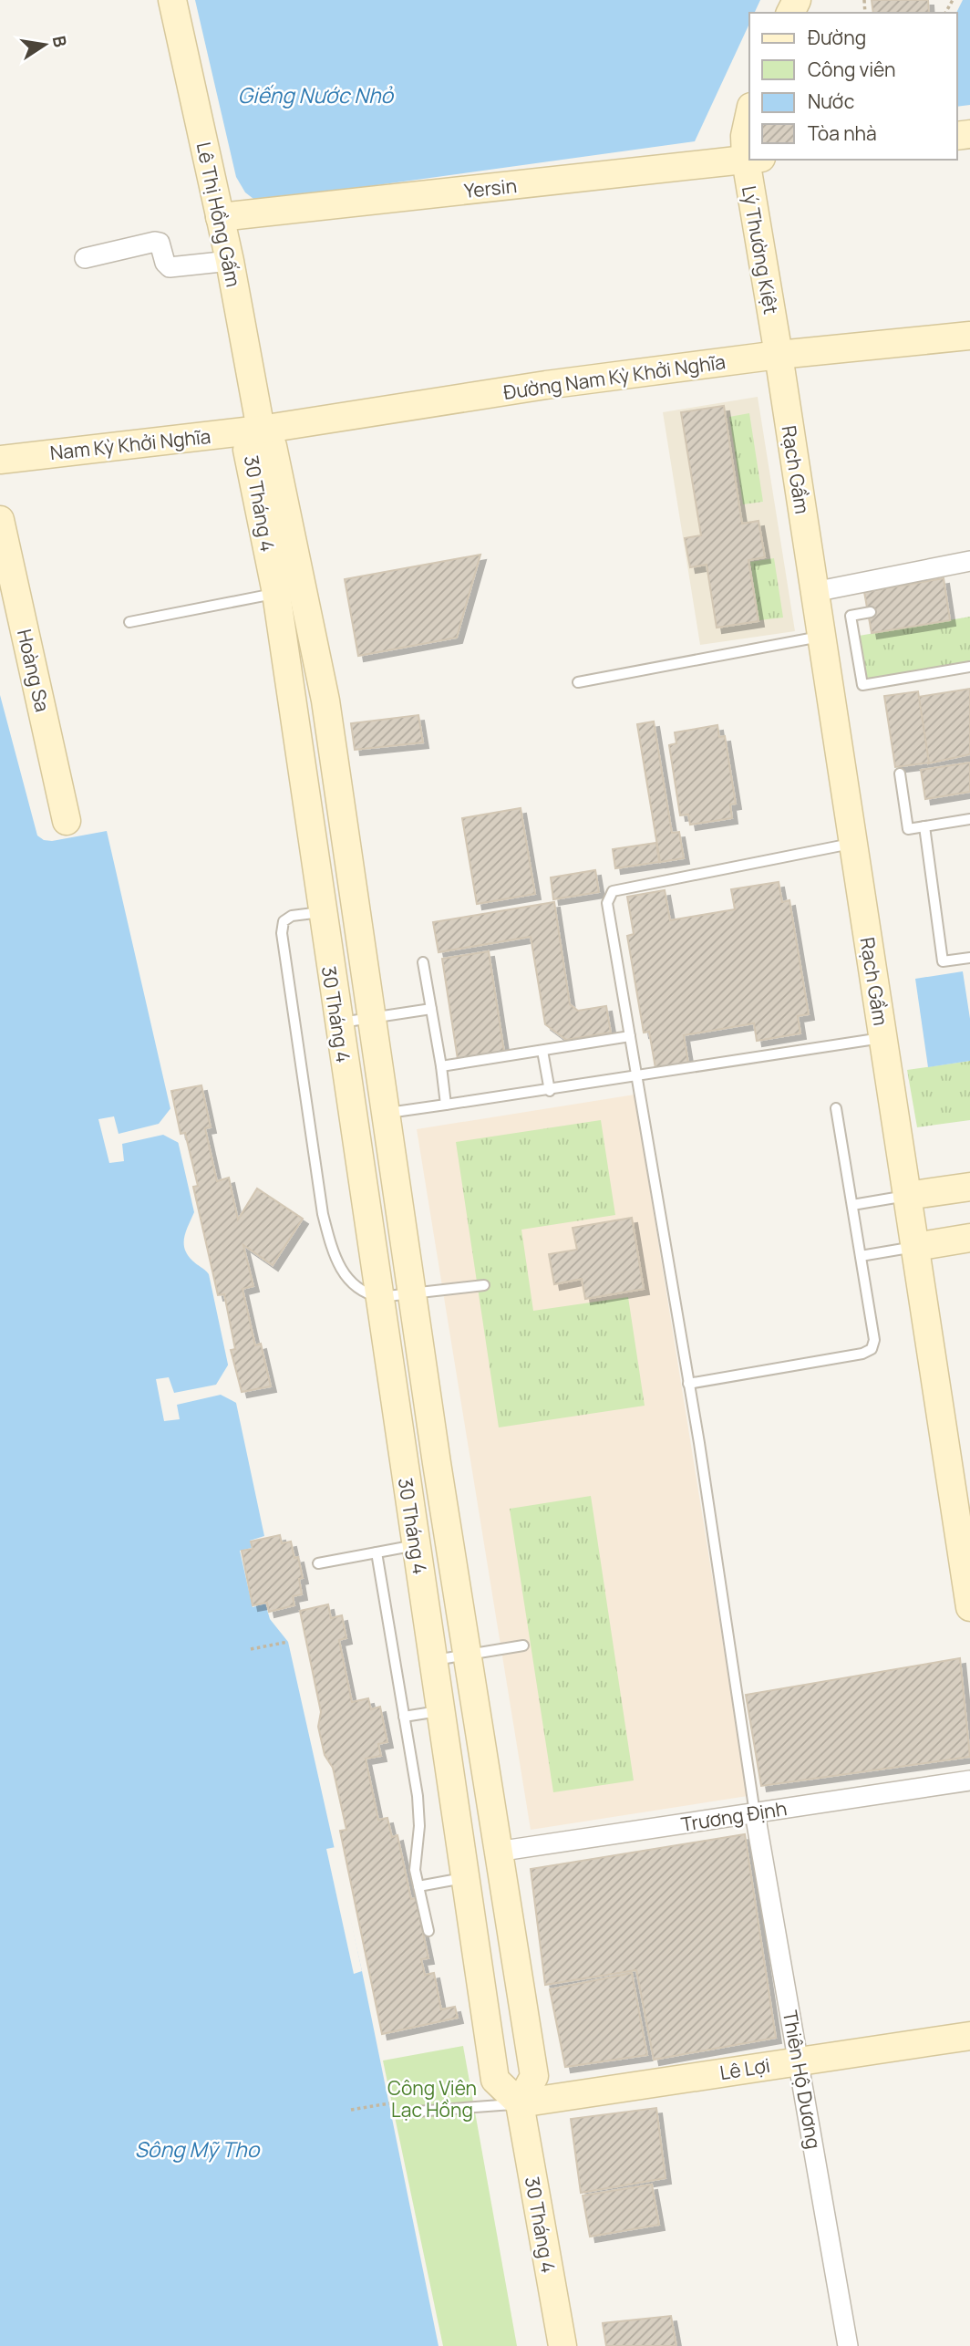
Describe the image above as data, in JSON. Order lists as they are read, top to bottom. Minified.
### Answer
{"streets":{"main road":["Yersin","Lê Thị Hồng Gấm","Lý Thường Kiệt","Đường Nam Kỳ Khởi Nghĩa","Nam Kỳ Khởi Nghĩa","Rạch Gầm","30 Tháng 4","Hoàng Sa","Lê Lợi"],"street":["Trương Định","Thiên Hộ Dương"]},"crossings":[["Yersin","Lê Thị Hồng Gấm"],["Lê Thị Hồng Gấm","Đường Nam Kỳ Khởi Nghĩa"],["Lê Thị Hồng Gấm","Nam Kỳ Khởi Nghĩa"],["Lê Thị Hồng Gấm","30 Tháng 4"],["Lý Thường Kiệt","Đường Nam Kỳ Khởi Nghĩa"],["Lý Thường Kiệt","Rạch Gầm"],["Đường Nam Kỳ Khởi Nghĩa","Nam Kỳ Khởi Nghĩa"],["Đường Nam Kỳ Khởi Nghĩa","Rạch Gầm"],["Đường Nam Kỳ Khởi Nghĩa","30 Tháng 4"],["Nam Kỳ Khởi Nghĩa","30 Tháng 4"],["30 Tháng 4","Trương Định"],["30 Tháng 4","Lê Lợi"],["Trương Định","Thiên Hộ Dương"],["Lê Lợi","Thiên Hộ Dương"]],"water":["Giếng Nước Nhỏ","Sông Mỹ Tho"],"parks":["Công Viên Lạc Hồng"],"legend":["Đường","Công viên","Nước","Tòa nhà"],"north":"right"}
